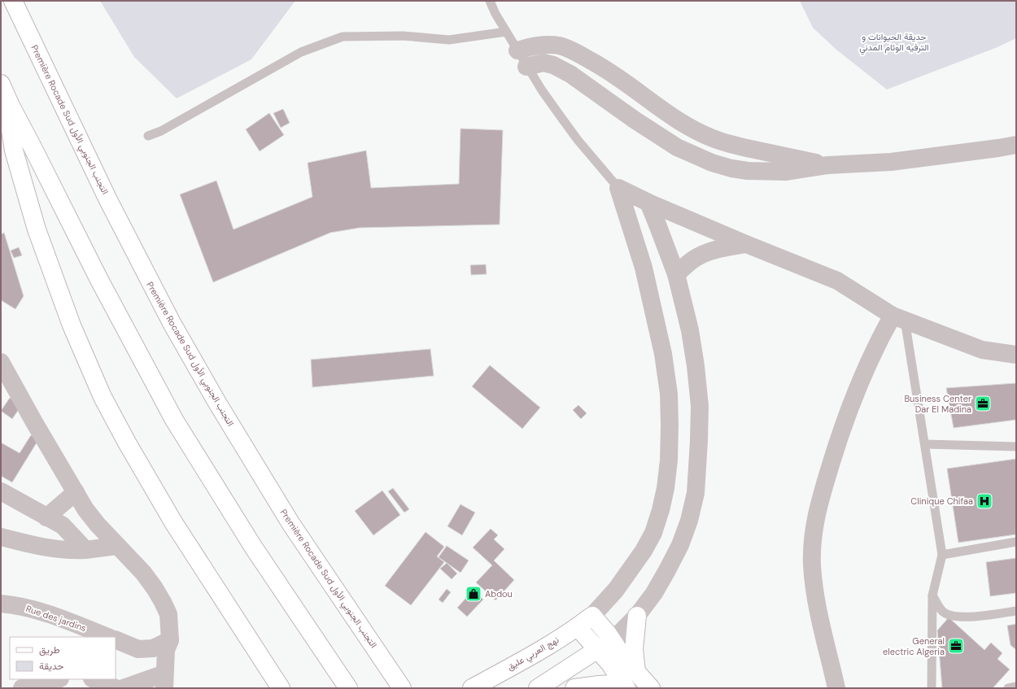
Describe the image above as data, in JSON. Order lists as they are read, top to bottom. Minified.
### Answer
{"streets":{"main road":["Première Rocade Sud التجنب الجنوبي الأول","نهج العربي عليق"],"street":["Rue des jardins"]},"parks":["حديقة الحيوانات و الترفيه الوئام المدني"],"places":{"office":["Business Center Dar El Madina","General electric Algeria"],"hospital":["Clinique Chifaa"],"shop":["Abdou"]},"legend":["طريق","حديقة"]}
